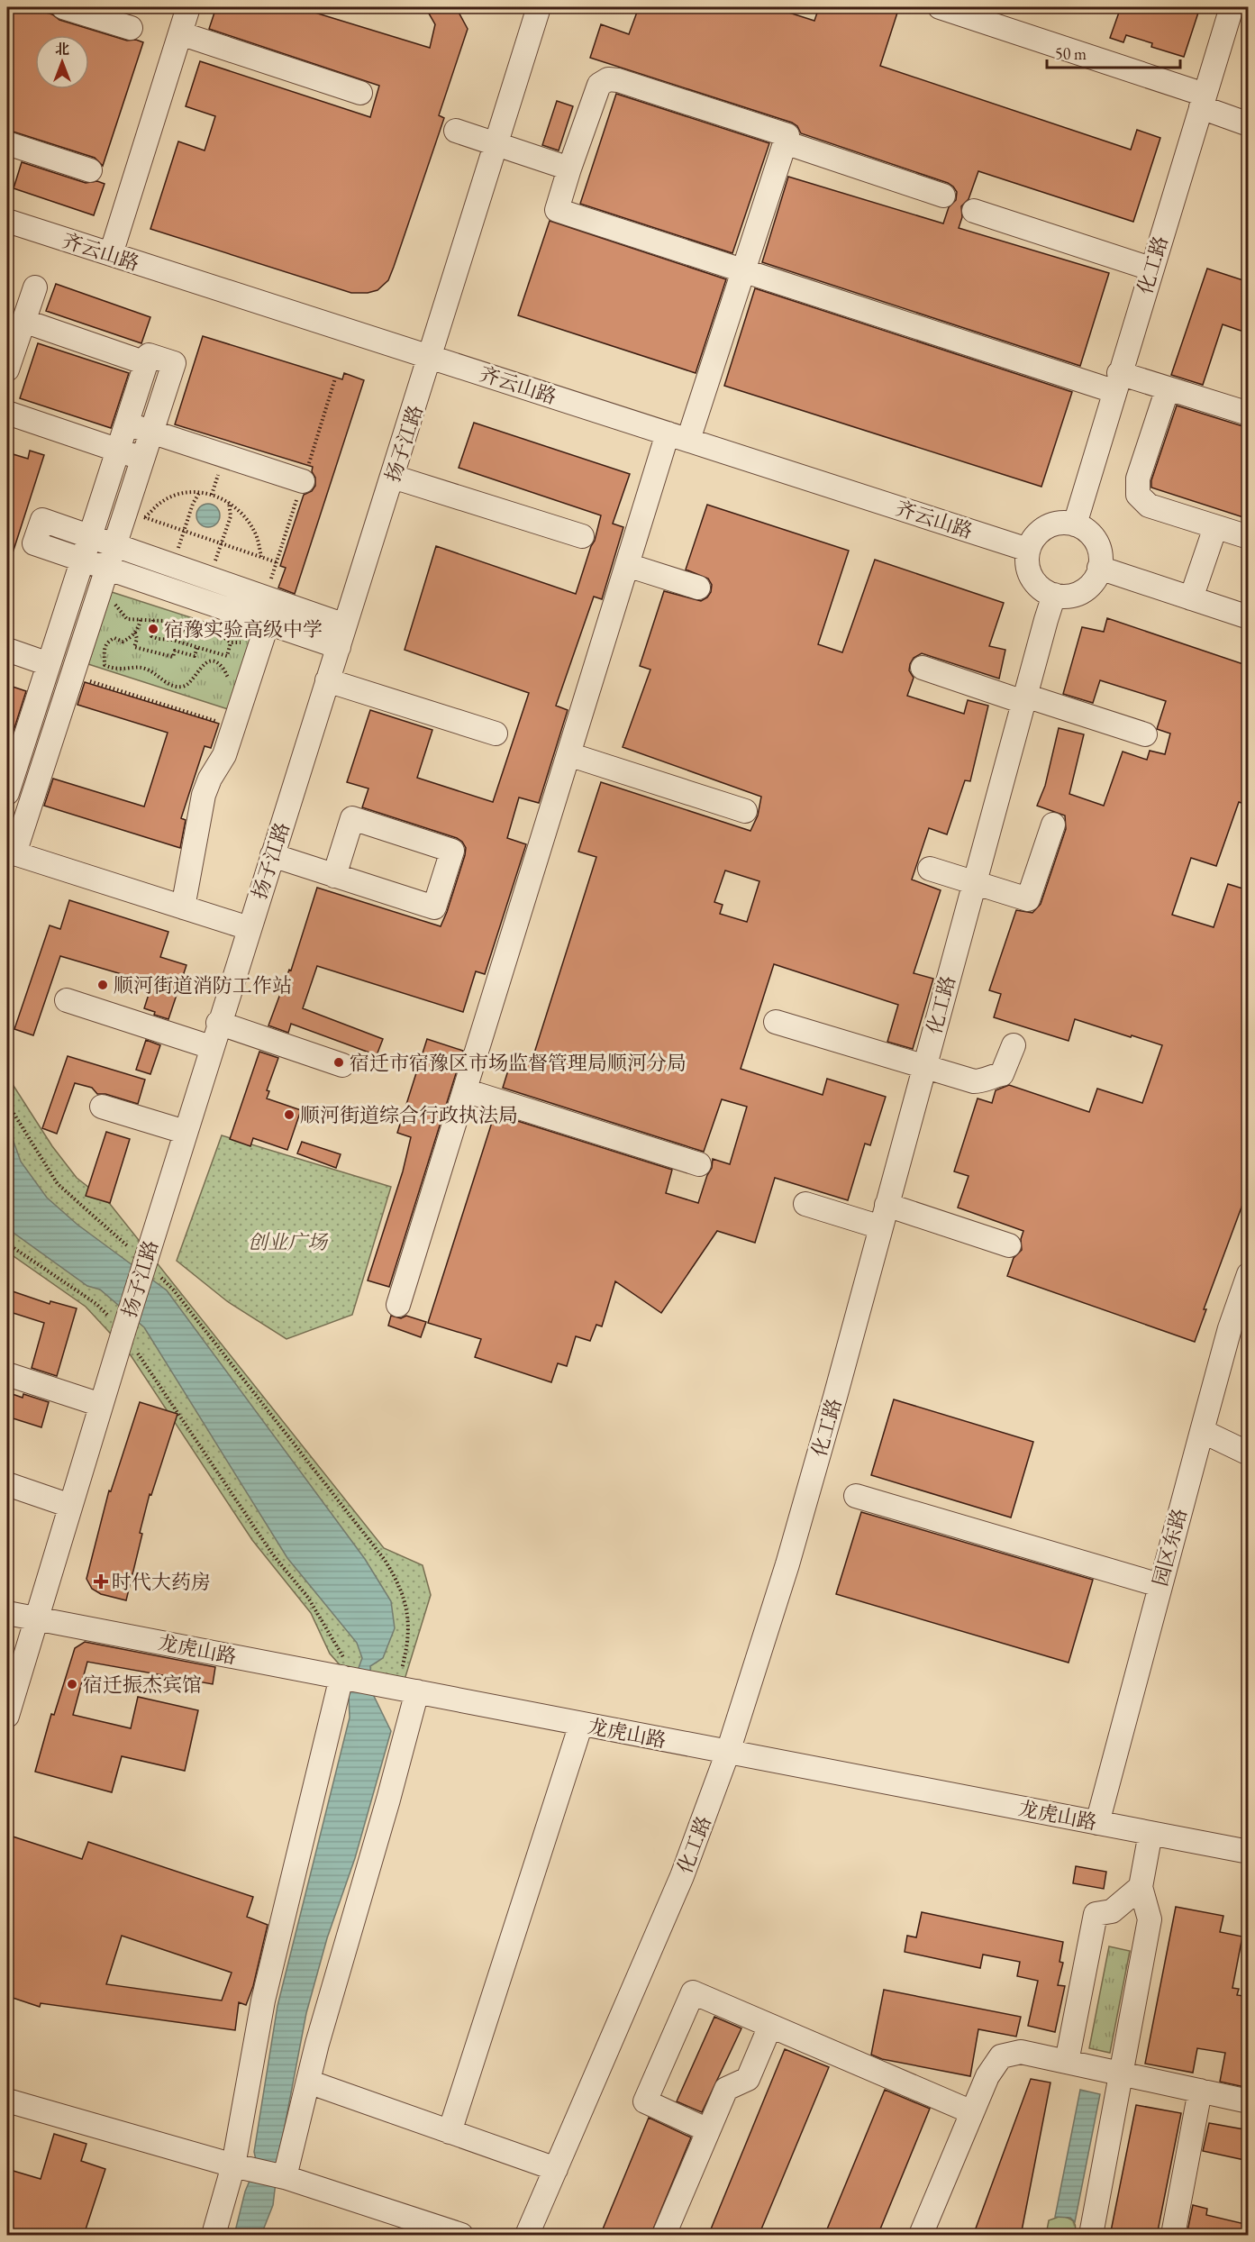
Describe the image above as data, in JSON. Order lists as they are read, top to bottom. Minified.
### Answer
{"streets":{"street":["齐云山路","化工路","扬子江路","园区东路","龙虎山路"]},"crossings":[["齐云山路","化工路"],["齐云山路","扬子江路"],["化工路","龙虎山路"],["扬子江路","龙虎山路"],["园区东路","龙虎山路"]],"parks":["创业广场"],"places":{"other":["宿豫实验高级中学","顺河街道消防工作站","宿迁市宿豫区市场监督管理局顺河分局","顺河街道综合行政执法局","宿迁振杰宾馆"],"health":["时代大药房"]},"scale_bar":"50 m","north":"top"}
